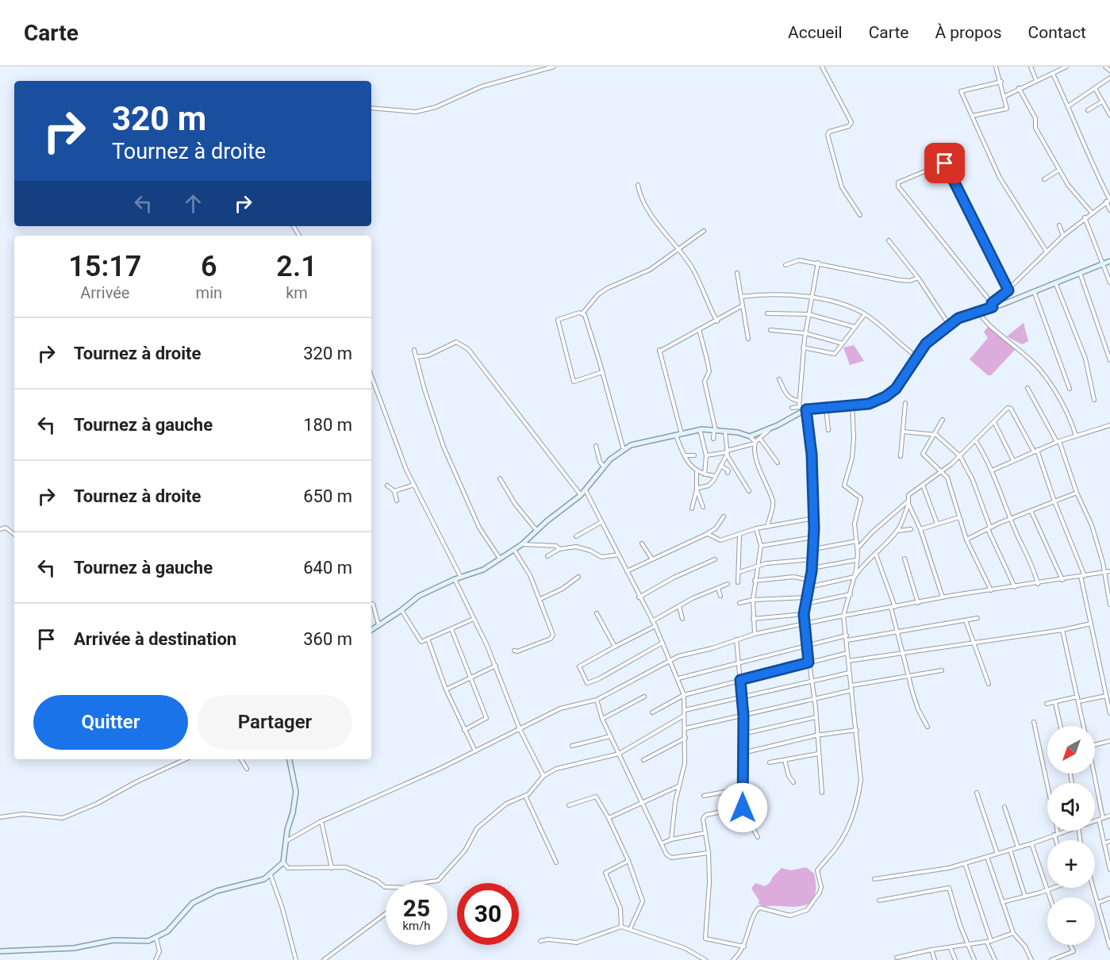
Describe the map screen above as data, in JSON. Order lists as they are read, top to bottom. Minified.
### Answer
{"north":"bottom left","page":{"header":"Carte","nav":["Accueil","Carte","À propos","Contact"],"turn":["320 m","Tournez à droite"],"eta":["15:17","Arrivée","6","min","2.1","km"],"list":[{"name":"Tournez à droite","value":"320 m"},{"name":"Tournez à gauche","value":"180 m"},{"name":"Tournez à droite","value":"650 m"},{"name":"Tournez à gauche","value":"640 m"},{"name":"Arrivée à destination","value":"360 m"}],"buttons":["Quitter","Partager"],"map_buttons":["+","−"],"speed":"25 km/h","limit":"30"}}
